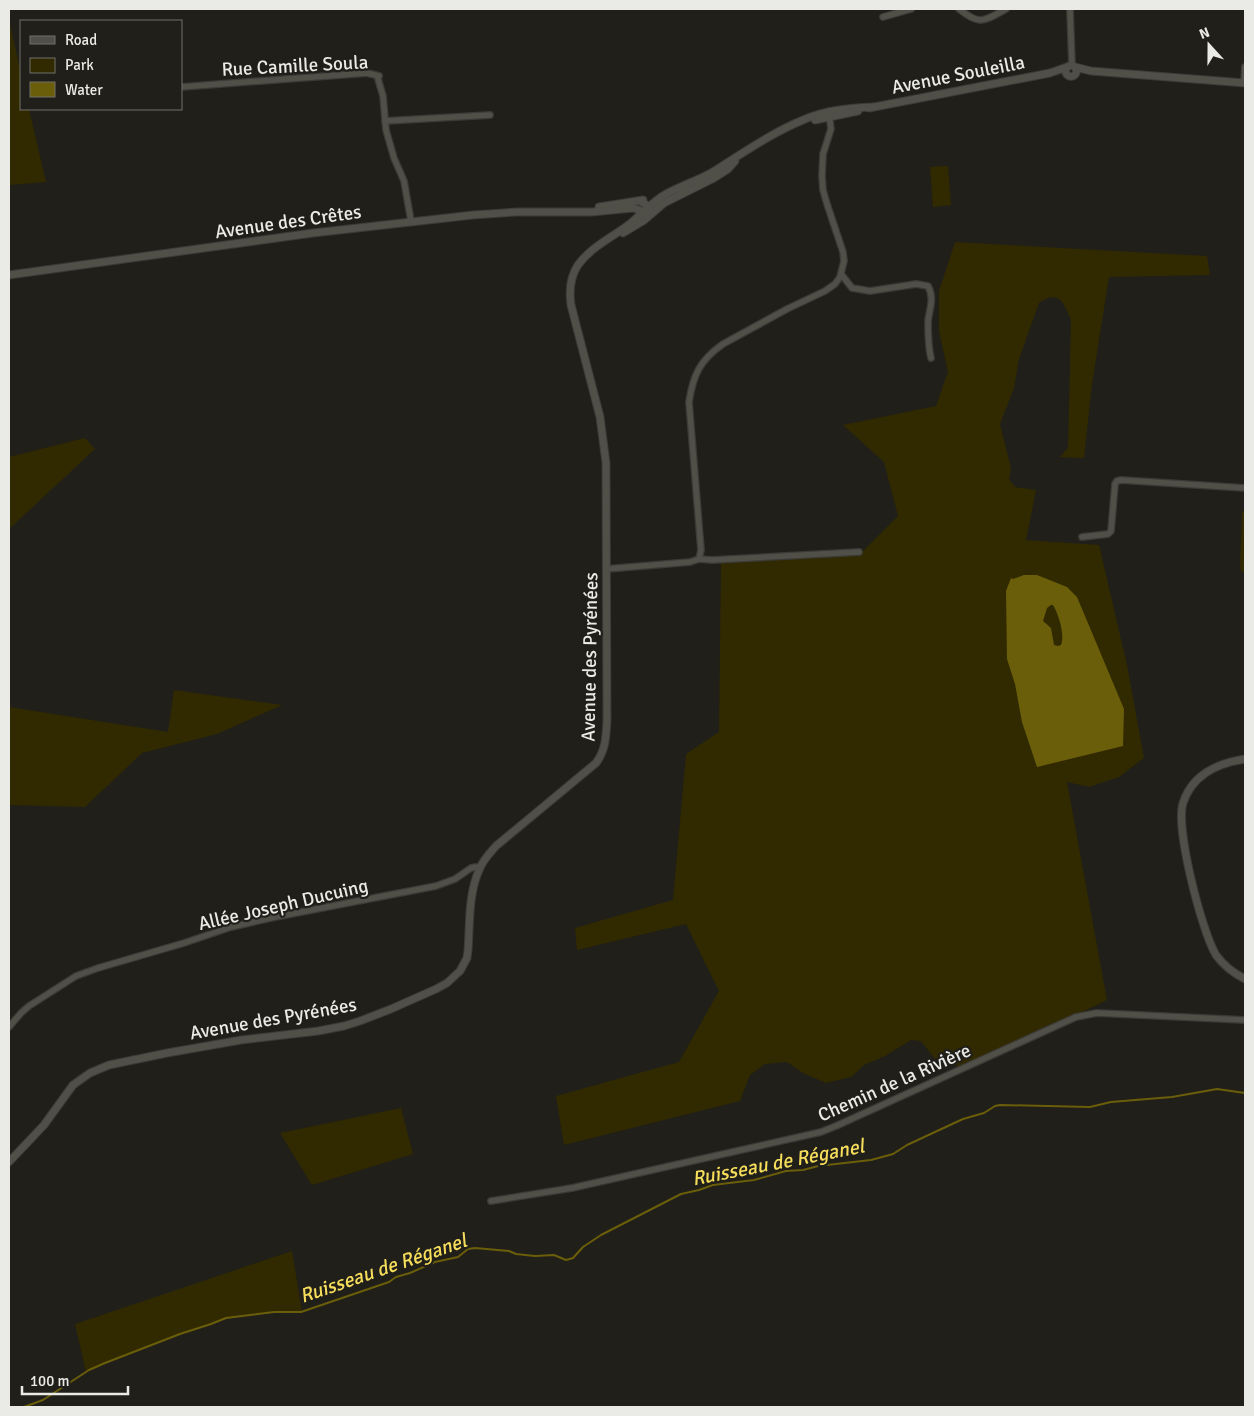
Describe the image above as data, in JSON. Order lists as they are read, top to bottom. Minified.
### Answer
{"streets":{"street":["Rue Camille Soula","Avenue Souleilla","Avenue des Crêtes","Avenue des Pyrénées","Allée Joseph Ducuing","Chemin de la Rivière"]},"crossings":[["Rue Camille Soula","Avenue des Crêtes"],["Avenue Souleilla","Avenue des Pyrénées"],["Avenue des Crêtes","Avenue des Pyrénées"],["Avenue des Pyrénées","Allée Joseph Ducuing"]],"water":["Ruisseau de Réganel"],"legend":["Road","Park","Water"],"scale_bar":"100 m","north":"top"}
